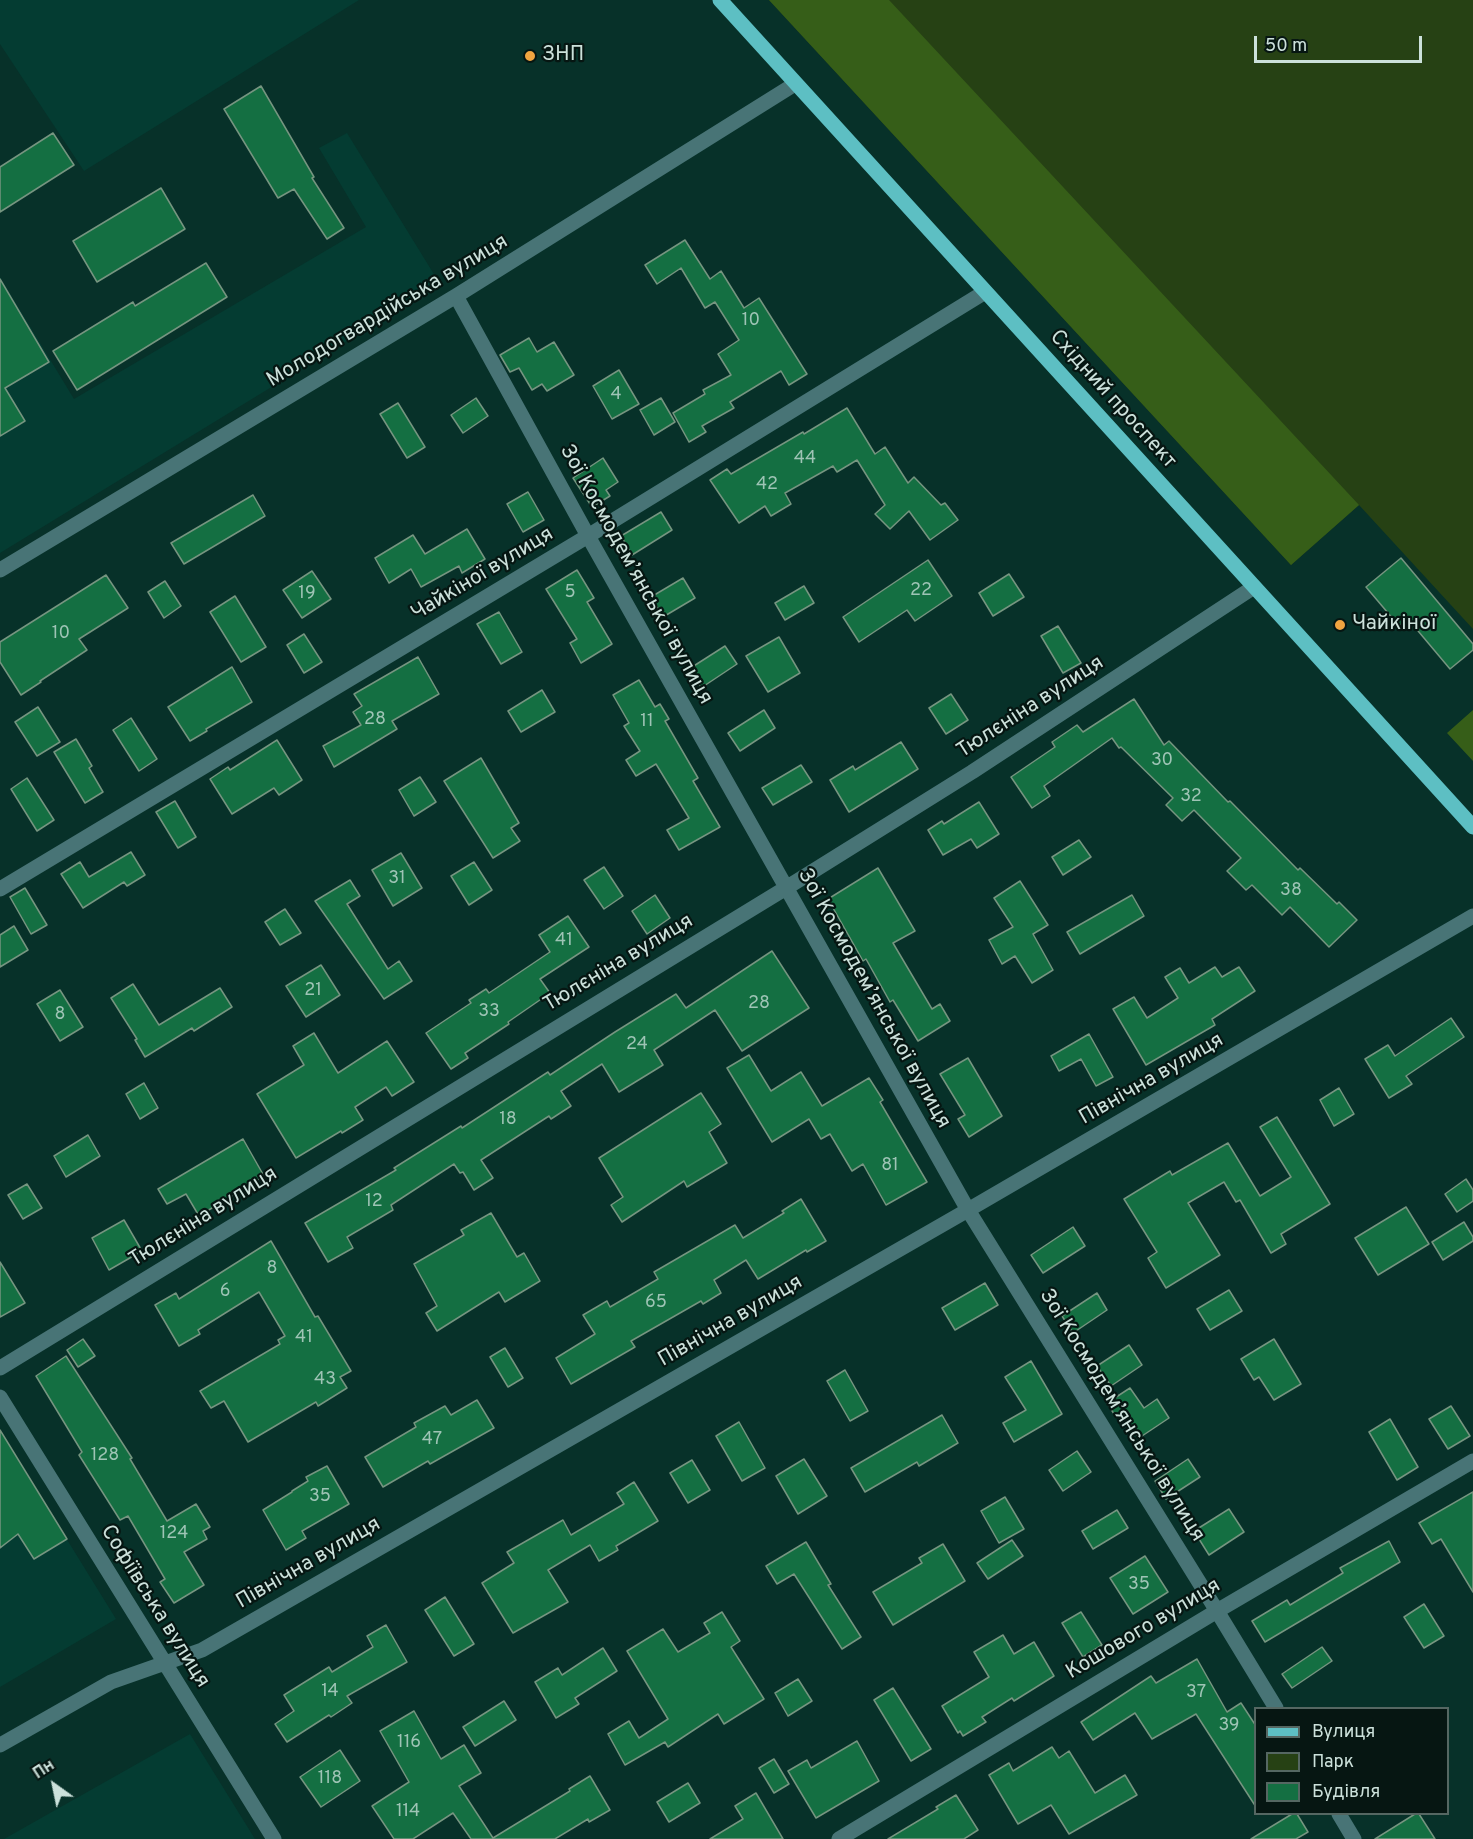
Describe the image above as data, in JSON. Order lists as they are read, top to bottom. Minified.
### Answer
{"streets":{"main road":["Східний проспект"],"street":["Молодогвардійська вулиця","Чайкіної вулиця","Зої Космодем’янської вулиця","Тюлєніна вулиця","Північна вулиця","Софіївська вулиця","Кошового вулиця"]},"crossings":[["Молодогвардійська вулиця","Східний проспект"],["Молодогвардійська вулиця","Зої Космодем’янської вулиця"],["Східний проспект","Чайкіної вулиця"],["Східний проспект","Тюлєніна вулиця"],["Чайкіної вулиця","Зої Космодем’янської вулиця"],["Зої Космодем’янської вулиця","Тюлєніна вулиця"],["Зої Космодем’янської вулиця","Північна вулиця"],["Зої Космодем’янської вулиця","Кошового вулиця"],["Північна вулиця","Софіївська вулиця"]],"places":["ЗНП","Чайкіної"],"house_numbers":["10","4","44","42","22","5","19","10","28","11","30","32","31","38","41","21","28","33","8","24","18","81","12","8","6","65","41","43","47","128","35","124","35","14","37","39","116","118","114"],"legend":["Вулиця","Парк","Будівля"],"scale_bar":"50 m","north":"top left"}
